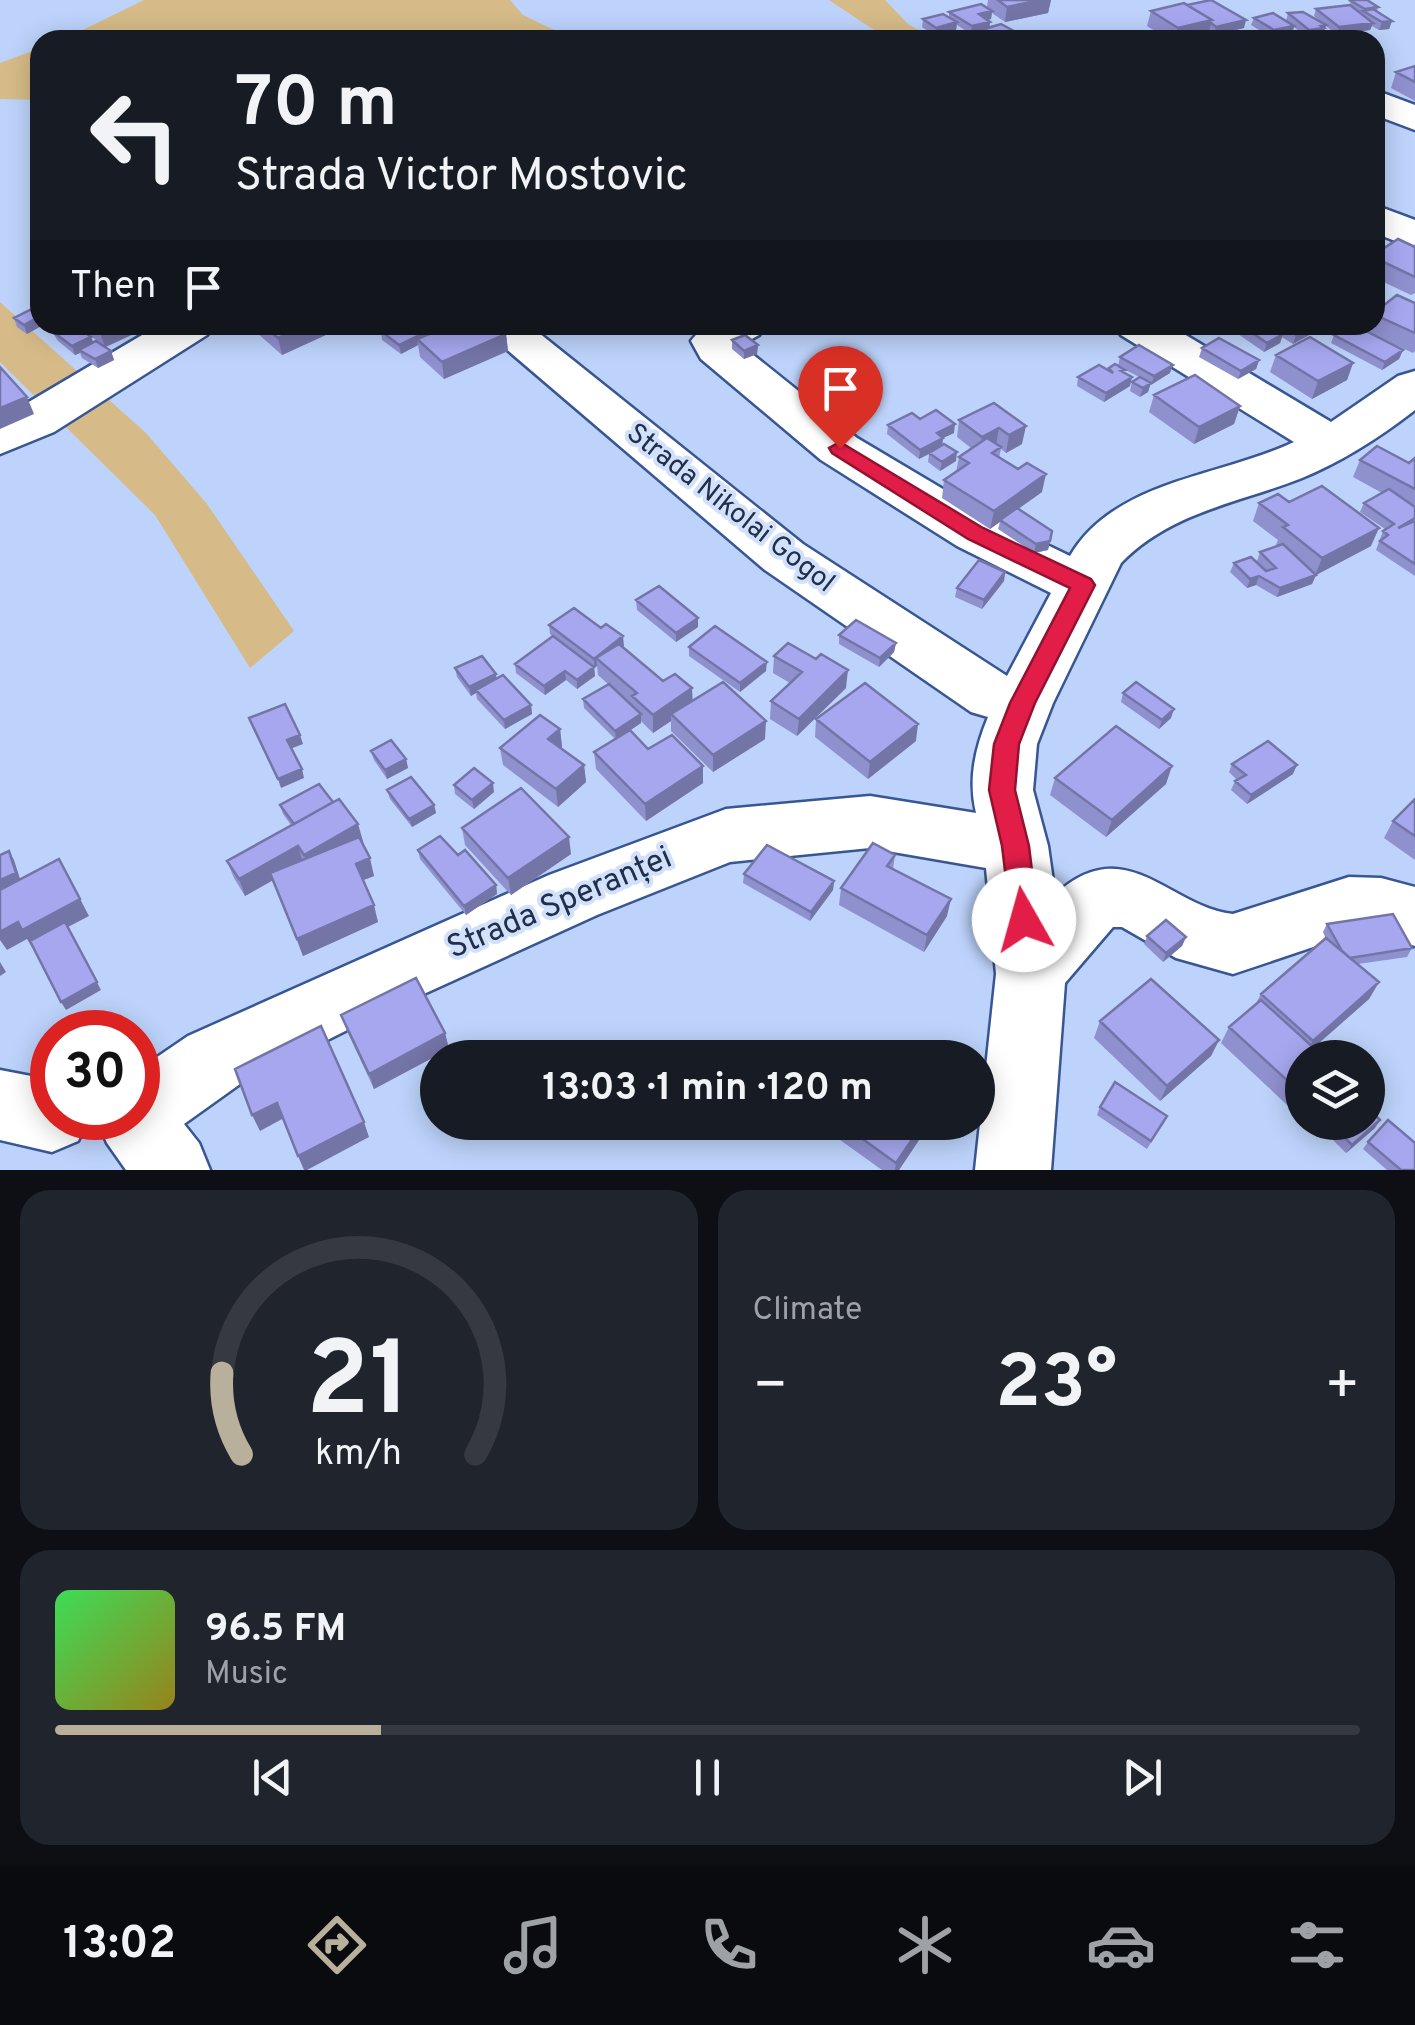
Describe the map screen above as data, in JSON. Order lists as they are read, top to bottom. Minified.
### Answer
{"streets":{"street":["Strada Nikolai Gogol","Strada Speranței"]},"page":{"turn":["70 m","Strada Victor Mostovic"],"then":"Then","limit":"30","trip":"13:03 · 1 min · 120 m","tile":"Climate","heat":["−","23°","+"],"song":["96.5 FM","Music"],"tabs":"13:02","gauge":["21","km/h"]}}
